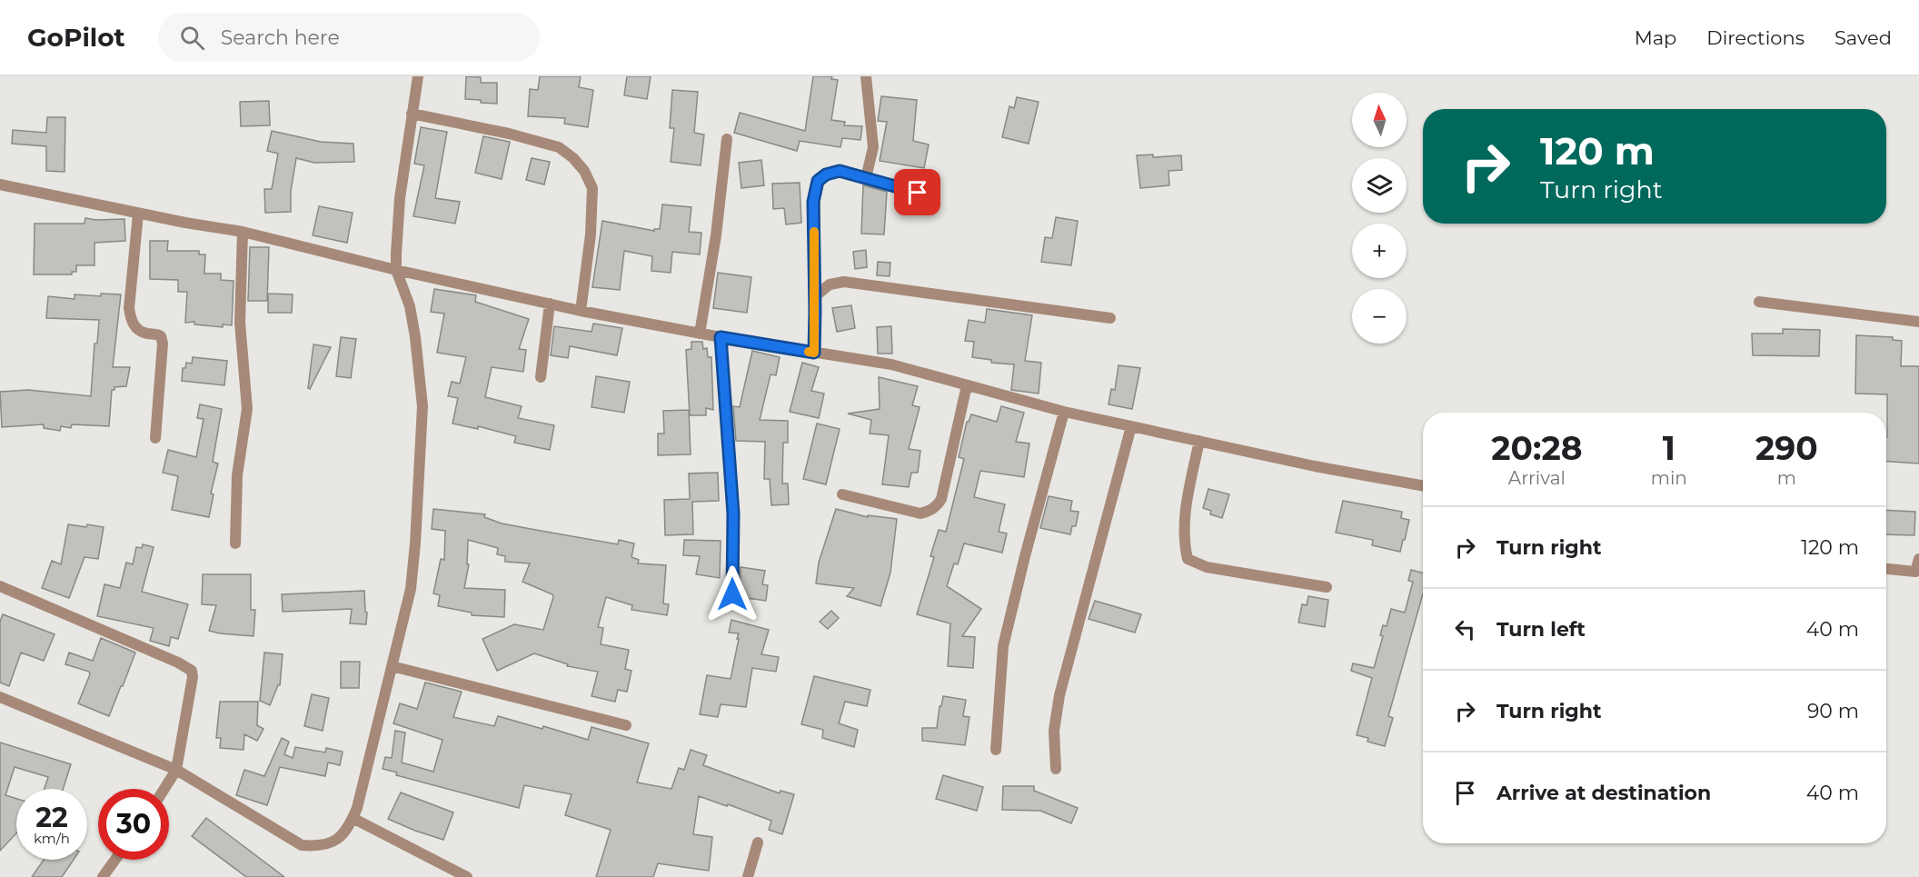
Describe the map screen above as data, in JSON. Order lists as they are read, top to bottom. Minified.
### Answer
{"north":"top","page":{"header":"GoPilot","search":"Search here","nav":["Map","Directions","Saved"],"map_buttons":["+","−"],"turn":["120 m","Turn right"],"eta":["20:28","Arrival","1","min","290","m"],"list":[{"name":"Turn right","value":"120 m"},{"name":"Turn left","value":"40 m"},{"name":"Turn right","value":"90 m"},{"name":"Arrive at destination","value":"40 m"}],"speed":"22 km/h","limit":"30"}}
